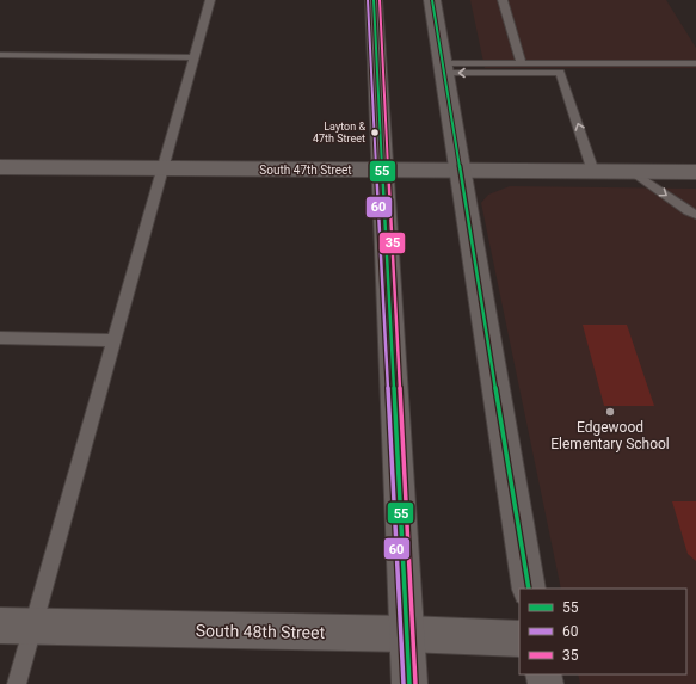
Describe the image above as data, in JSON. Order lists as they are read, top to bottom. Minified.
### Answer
{"streets":{"main road":["South 47th Street","South 48th Street"]},"places":["Layton & 47th Street","Edgewood Elementary School"],"lines":["transit line 55","transit line 60","transit line 35"],"legend":["55","60","35"]}
